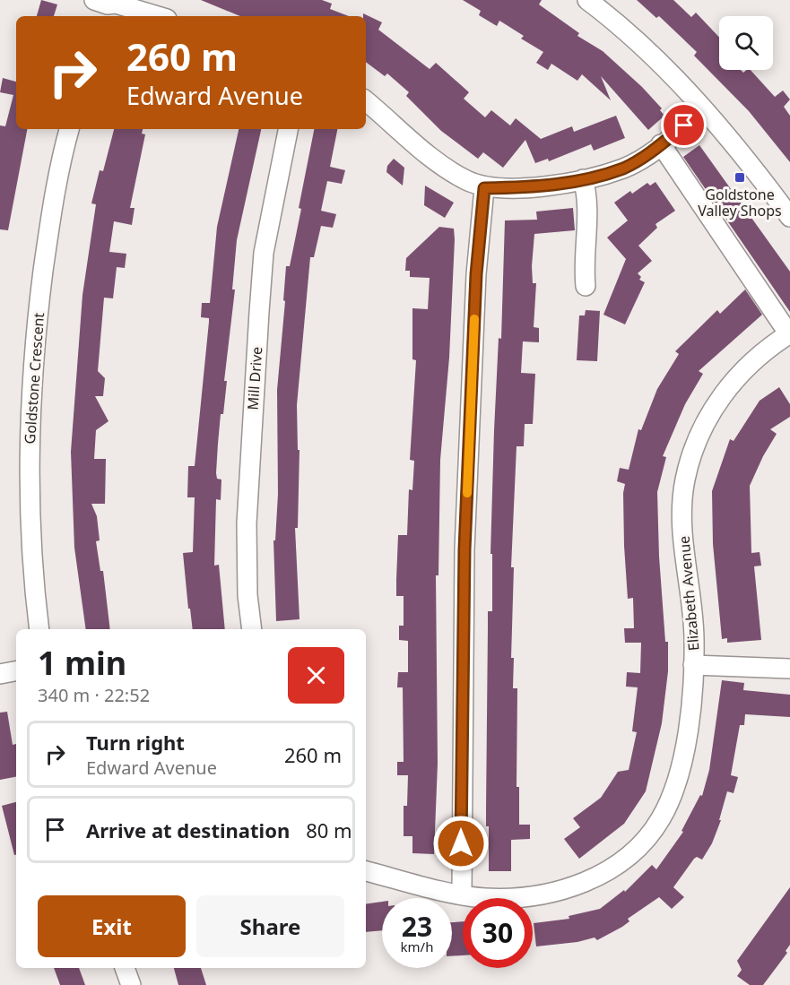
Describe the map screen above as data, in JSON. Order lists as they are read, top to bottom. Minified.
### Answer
{"streets":{"street":["Goldstone Crescent","Mill Drive","Elizabeth Avenue"]},"places":{"transit":["Goldstone Valley Shops"]},"page":{"turn":["260 m","Edward Avenue"],"heading":["1 min","340 m · 22:52"],"list":[{"name":"Turn right","note":"Edward Avenue","value":"260 m"},{"name":"Arrive at destination","value":"80 m"}],"buttons":["Exit","Share"],"speed":"23 km/h","limit":"30"}}
